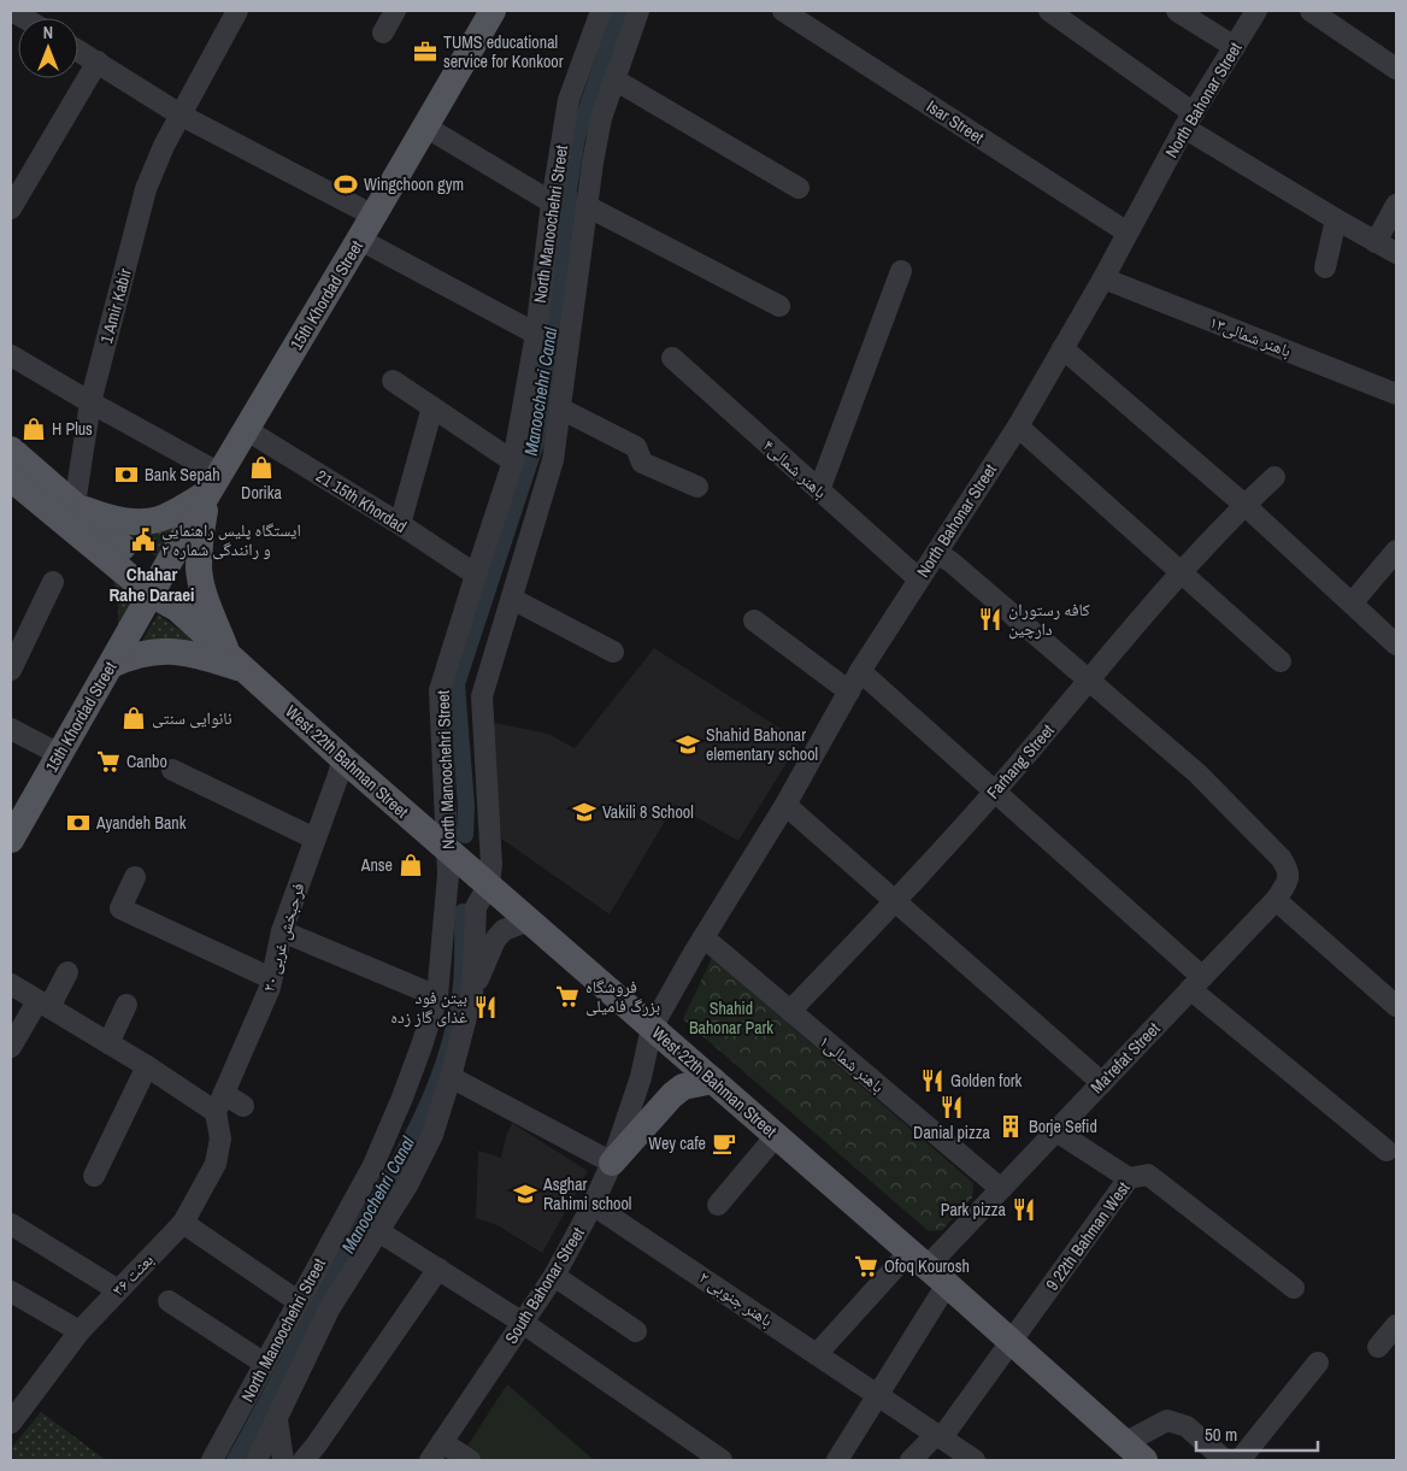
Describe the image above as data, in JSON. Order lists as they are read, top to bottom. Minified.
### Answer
{"streets":{"main road":["15th Khordad Street","West 22th Bahman Street"],"street":["North Bahonar Street","Isar Street","North Manoochehri Street","1 Amir Kabir","باهنر شمالی۱۳","باهنر شمالی۴","21 15th Khordad","Farhang Street","فرحبخش غربی ۲۰","Ma'refat Street","باهنر شمالی۱","9 22th Bahman West","بعثت ۳۶","South Bahonar Street","باهنر جنوبی ۲"]},"crossings":[["North Bahonar Street","Isar Street"],["North Bahonar Street","باهنر شمالی۱۳"],["North Bahonar Street","باهنر شمالی۴"],["North Bahonar Street","West 22th Bahman Street"],["North Bahonar Street","باهنر شمالی۱"],["North Bahonar Street","South Bahonar Street"],["North Manoochehri Street","21 15th Khordad"],["North Manoochehri Street","West 22th Bahman Street"],["15th Khordad Street","21 15th Khordad"],["15th Khordad Street","West 22th Bahman Street"],["West 22th Bahman Street","فرحبخش غربی ۲۰"],["West 22th Bahman Street","Ma'refat Street"],["West 22th Bahman Street","9 22th Bahman West"],["West 22th Bahman Street","South Bahonar Street"],["Farhang Street","Ma'refat Street"],["Farhang Street","باهنر شمالی۱"],["فرحبخش غربی ۲۰","بعثت ۳۶"],["Ma'refat Street","باهنر شمالی۱"],["9 22th Bahman West","باهنر جنوبی ۲"],["South Bahonar Street","باهنر جنوبی ۲"]],"districts":["Chahar Rahe Daraei"],"water":["Manoochehri Canal"],"parks":["Shahid Bahonar Park"],"places":{"office":["TUMS educational service for Konkoor"],"sports":["Wingchoon gym"],"shop":["H Plus","Dorika","نانوایی سنتی","Anse"],"bank":["Bank Sepah","Ayandeh Bank"],"public building":["ایستگاه پلیس راهنمایی و رانندگی شماره ۲"],"restaurant":["کافه رستوران دارچین","بیتن فود غذای گاز زده","Golden fork","Danial pizza","Park pizza"],"school or university":["Shahid Bahonar elementary school","Vakili 8 School","Asghar Rahimi school"],"supermarket":["Canbo","فروشگاه بزرگ فامیلی","Ofoq Kourosh"],"building":["Borje Sefid"],"cafe":["Wey cafe"]},"scale_bar":"50 m","north":"top"}
